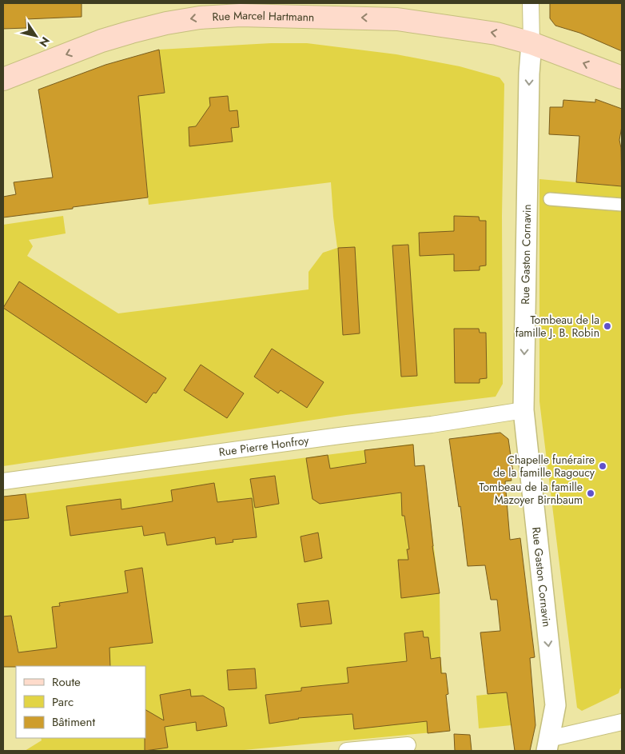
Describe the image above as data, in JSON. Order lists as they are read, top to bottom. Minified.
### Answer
{"streets":{"main road":["Rue Marcel Hartmann"],"street":["Rue Gaston Cornavin","Rue Pierre Honfroy"]},"crossings":[["Rue Marcel Hartmann","Rue Gaston Cornavin"],["Rue Gaston Cornavin","Rue Pierre Honfroy"]],"one_way":["Rue Marcel Hartmann","Rue Gaston Cornavin"],"places":["Tombeau de la famille J. B. Robin","Chapelle funéraire de la famille Ragoucy","Tombeau de la famille Mazoyer Birnbaum"],"legend":["Route","Parc","Bâtiment"],"north":"bottom right"}
